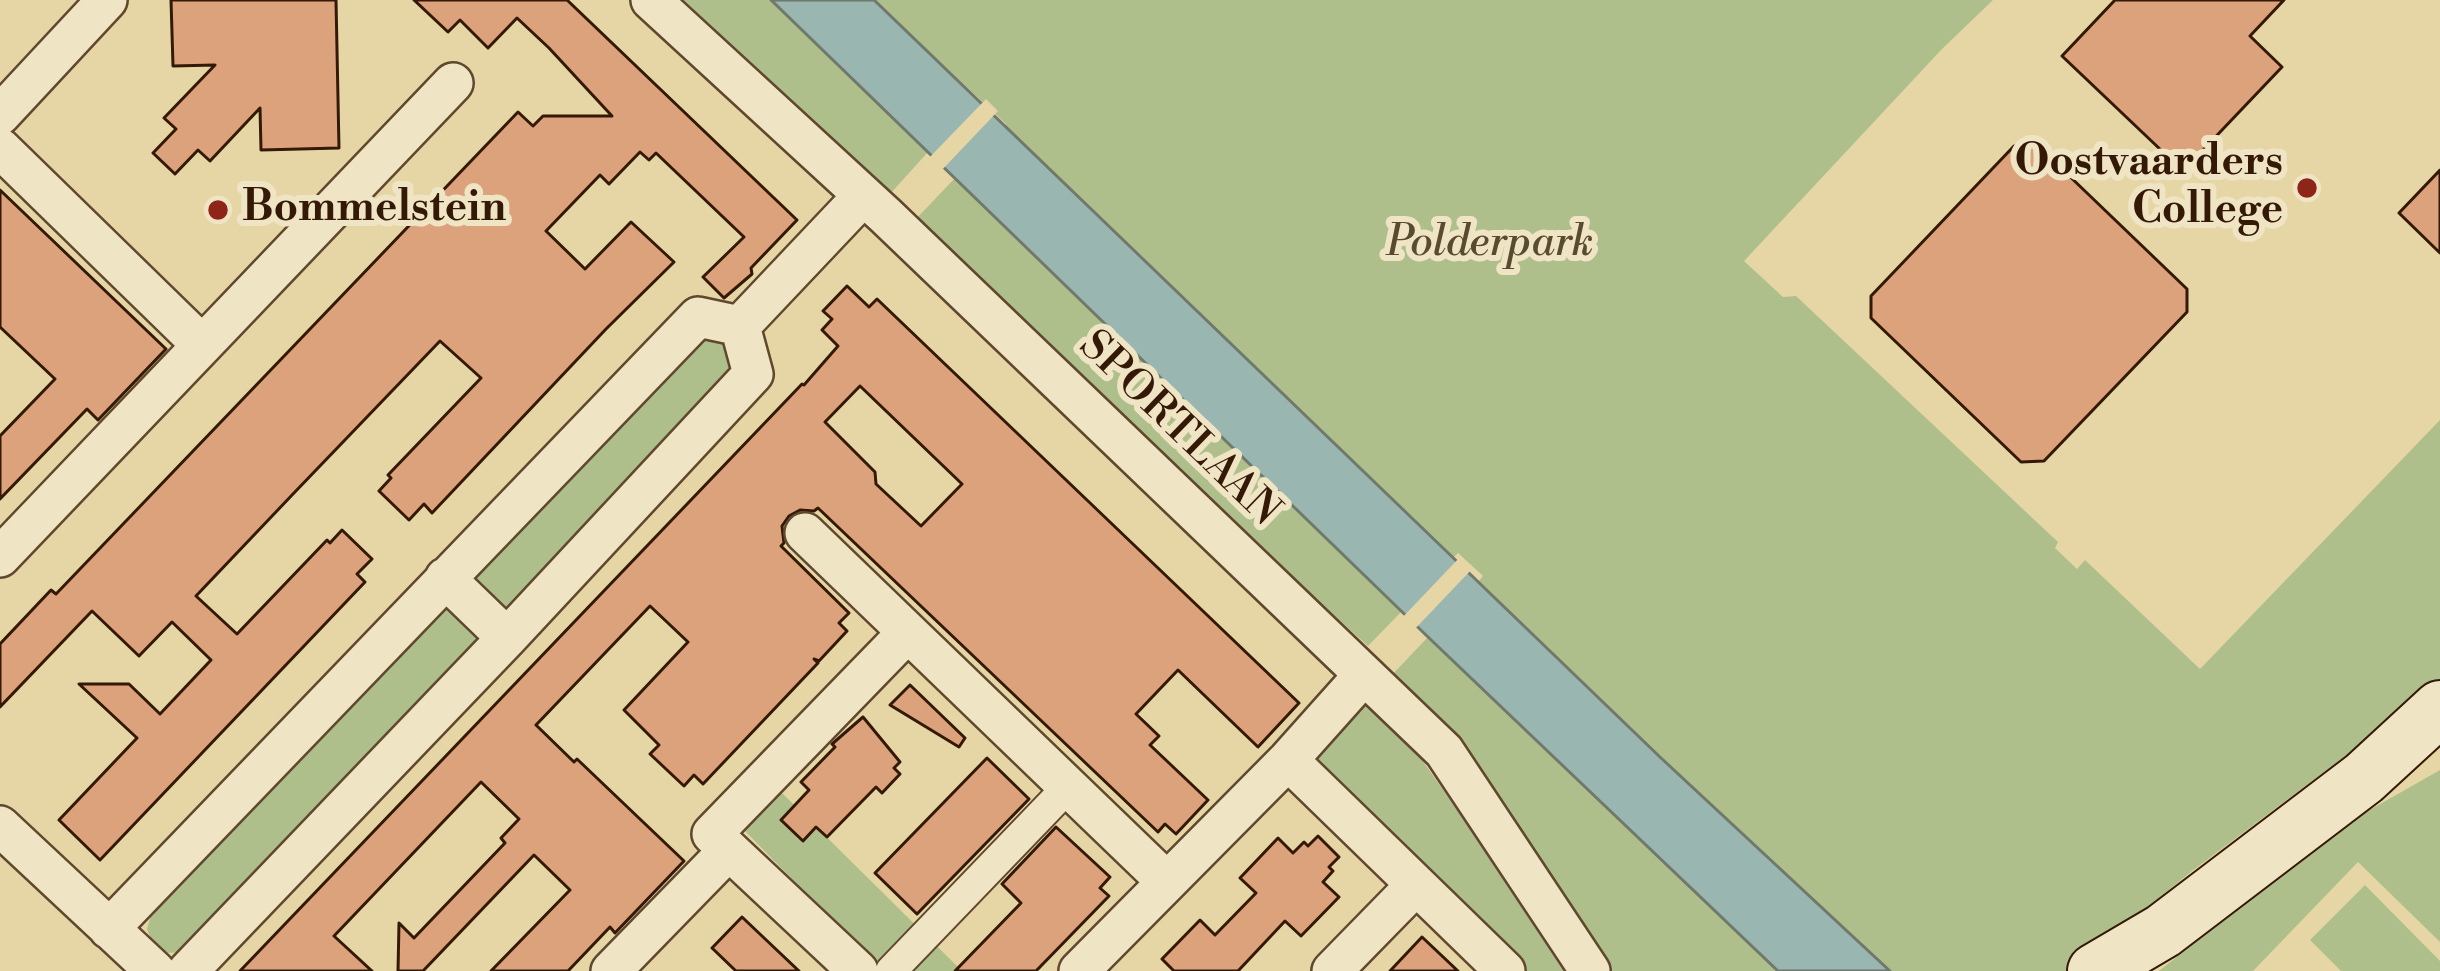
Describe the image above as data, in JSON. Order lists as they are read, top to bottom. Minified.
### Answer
{"streets":{"street":["SPORTLAAN"]},"parks":["Polderpark"],"places":["Oostvaarders College","Bommelstein"]}
